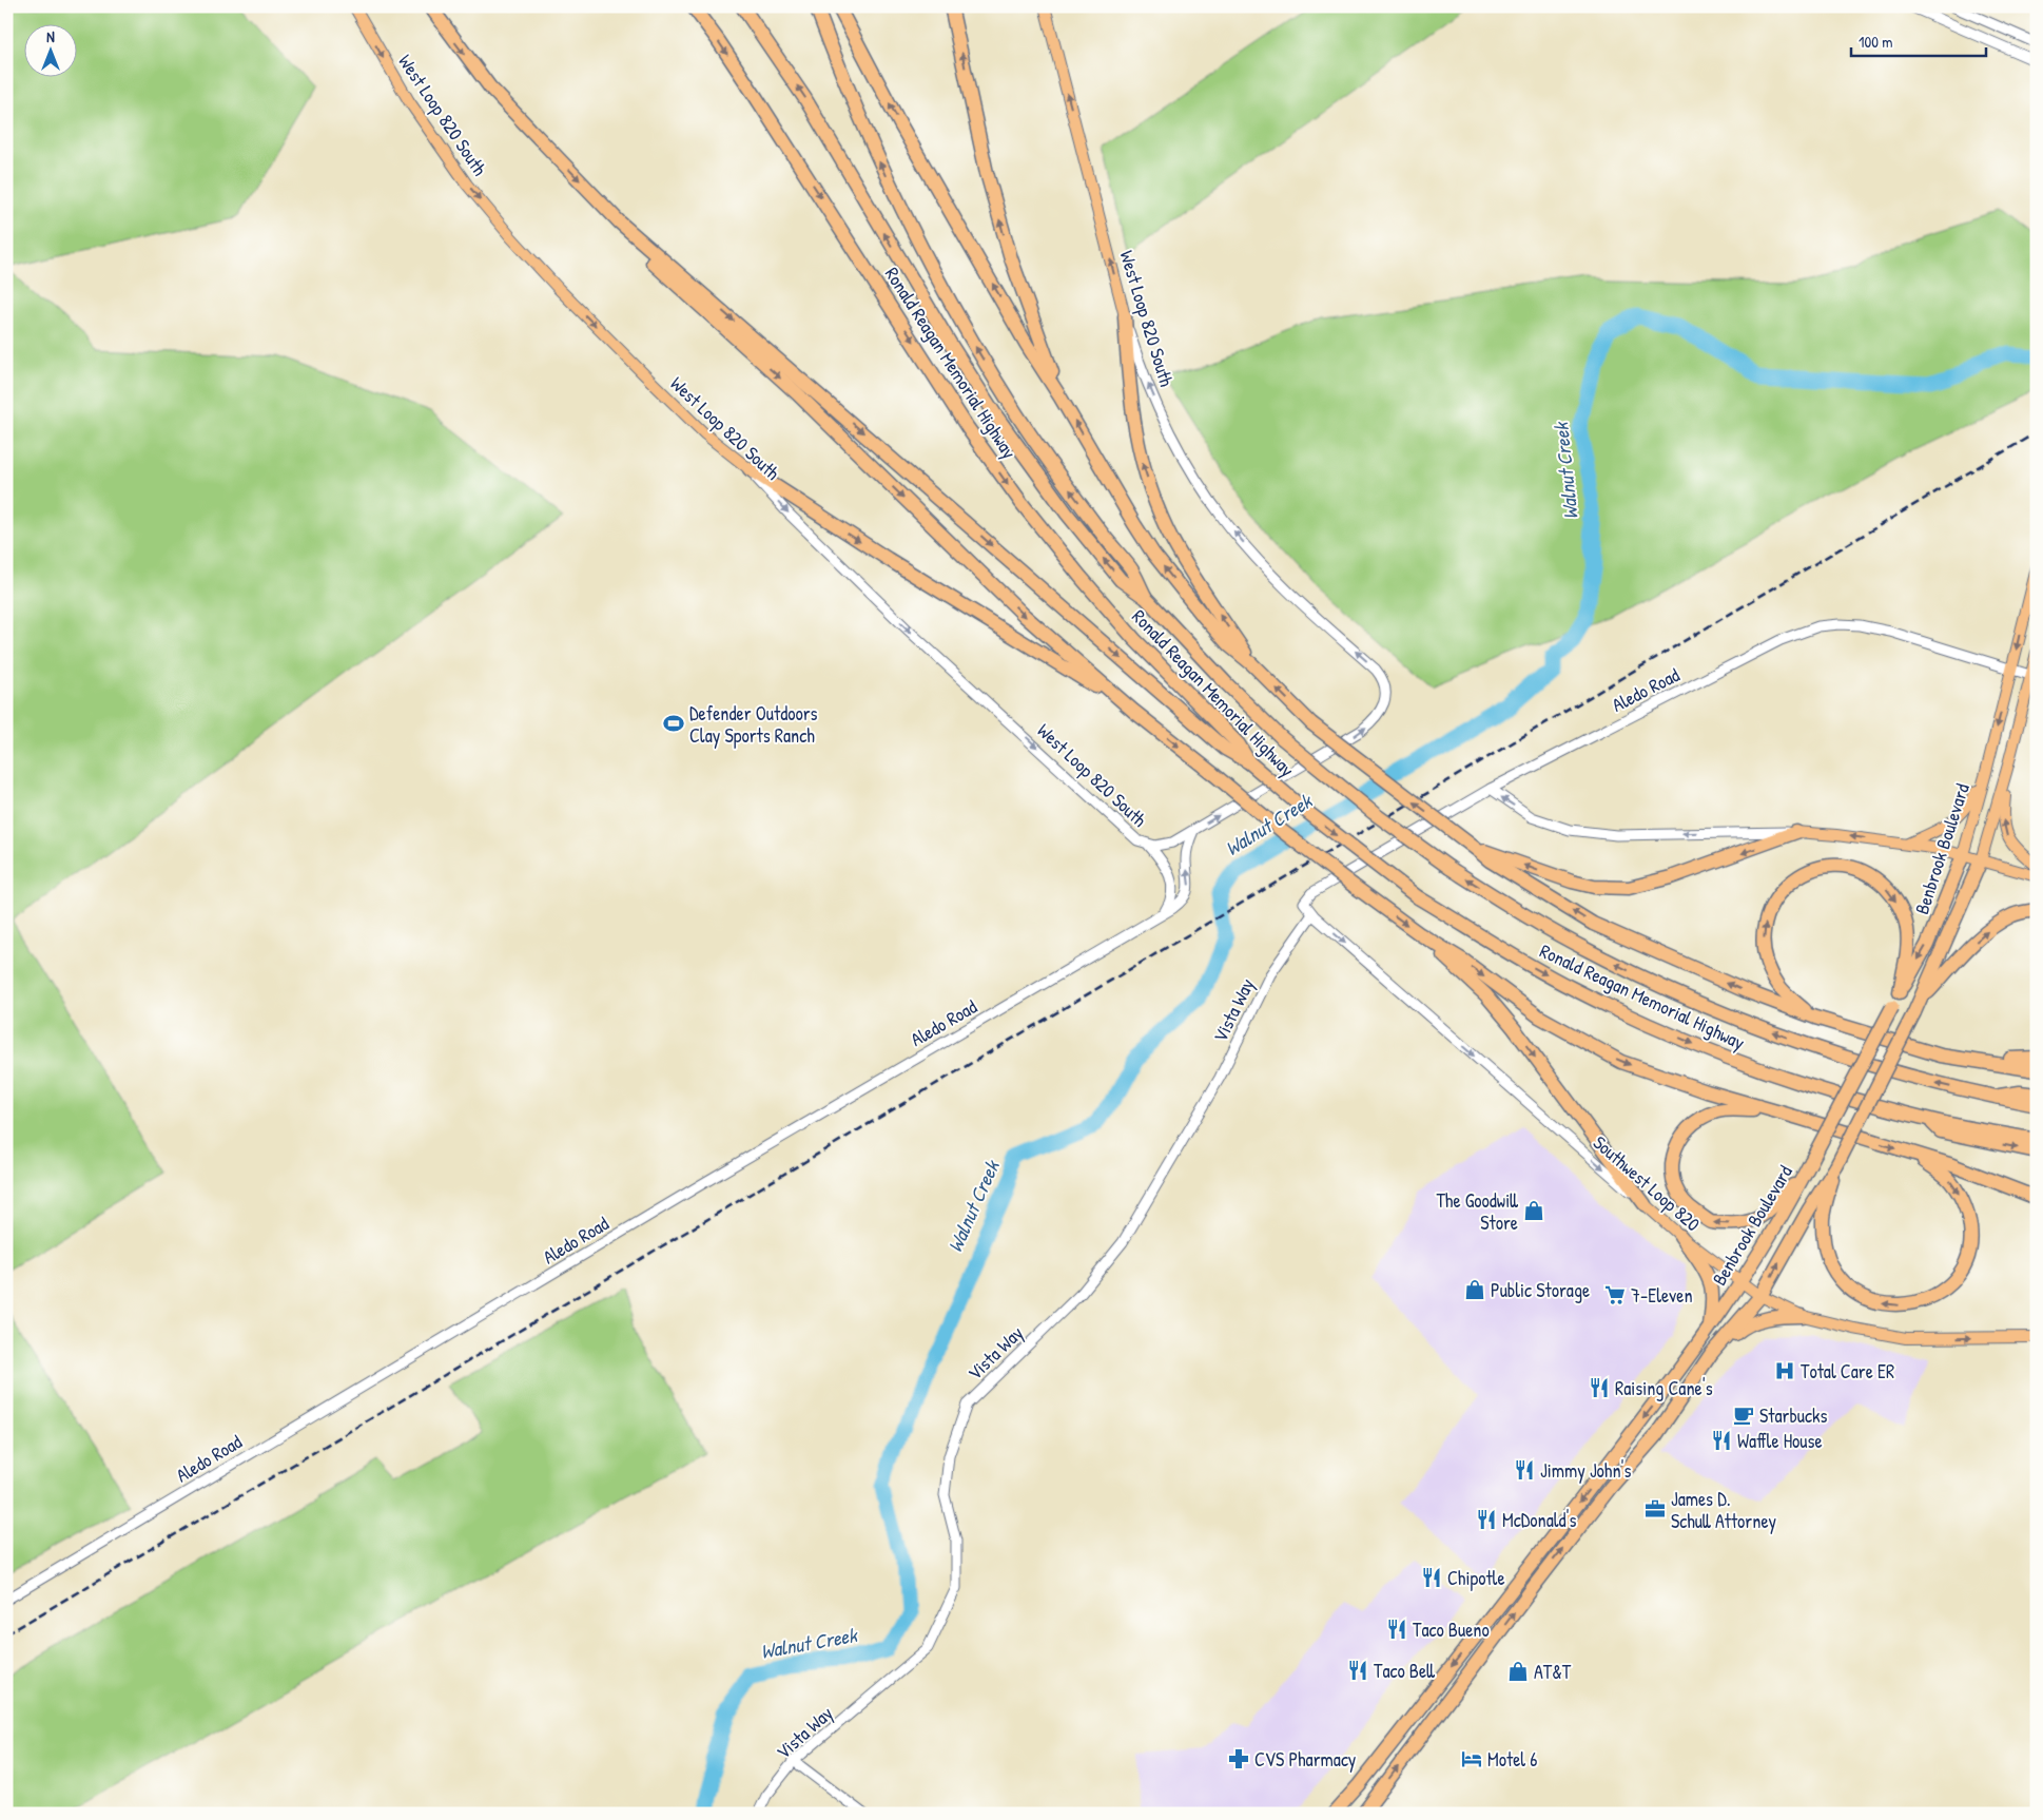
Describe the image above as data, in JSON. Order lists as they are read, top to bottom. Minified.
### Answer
{"streets":{"highway":["Ronald Reagan Memorial Highway","Benbrook Boulevard"],"main road":["West Loop 820 South","Southwest Loop 820"],"street":["Aledo Road","Vista Way"]},"crossings":[["West Loop 820 South","Aledo Road"],["Aledo Road","Benbrook Boulevard"],["Aledo Road","Southwest Loop 820"],["Benbrook Boulevard","Southwest Loop 820"],["Vista Way","Southwest Loop 820"]],"one_way":["Southwest Loop 820"],"water":["Walnut Creek"],"places":{"sports":["Defender Outdoors Clay Sports Ranch"],"shop":["The Goodwill Store","Public Storage","AT&T"],"supermarket":["7-Eleven"],"hospital":["Total Care ER"],"restaurant":["Raising Cane's","Waffle House","Jimmy John's","McDonald's","Chipotle","Taco Bueno","Taco Bell"],"cafe":["Starbucks"],"office":["James D. Schull Attorney"],"pharmacy":["CVS Pharmacy"],"hotel":["Motel 6"]},"scale_bar":"100 m","north":"top"}
